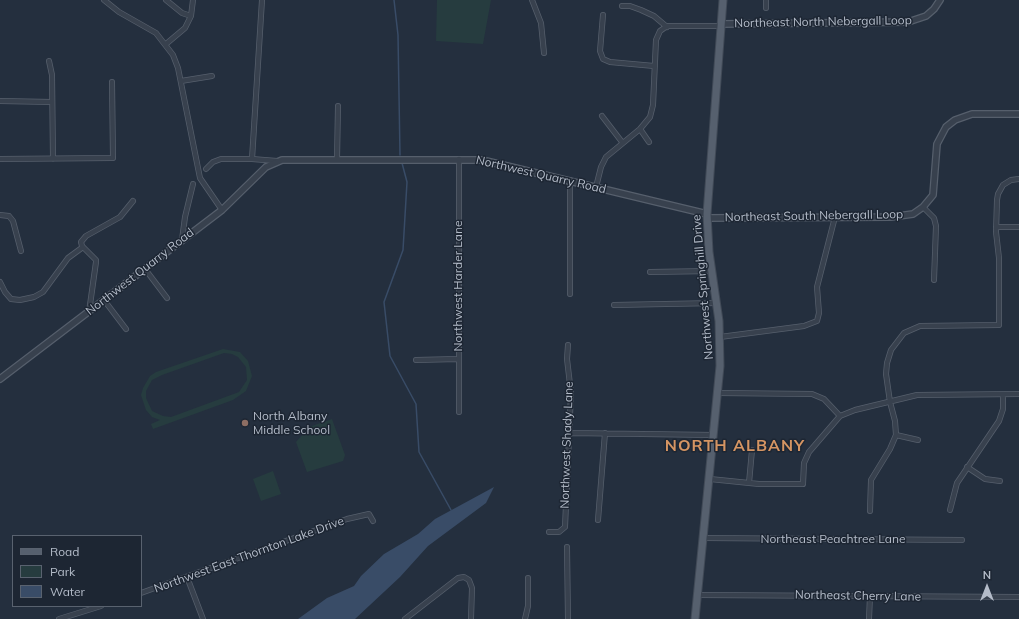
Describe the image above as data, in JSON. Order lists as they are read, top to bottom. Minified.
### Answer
{"streets":{"main road":["Northwest Springhill Drive"],"street":["Northeast North Nebergall Loop","Northwest Quarry Road","Northeast South Nebergall Loop","Northwest Harder Lane","Northwest Shady Lane","Northeast Peachtree Lane","Northwest East Thornton Lake Drive","Northeast Cherry Lane"]},"crossings":[["Northeast North Nebergall Loop","Northwest Springhill Drive"],["Northwest Quarry Road","Northeast South Nebergall Loop"],["Northwest Quarry Road","Northwest Harder Lane"],["Northwest Quarry Road","Northwest Springhill Drive"],["Northeast South Nebergall Loop","Northwest Springhill Drive"],["Northwest Springhill Drive","Northeast Peachtree Lane"],["Northwest Springhill Drive","Northeast Cherry Lane"]],"districts":["NORTH ALBANY"],"places":["North Albany Middle School"],"legend":["Road","Park","Water"],"north":"top"}
